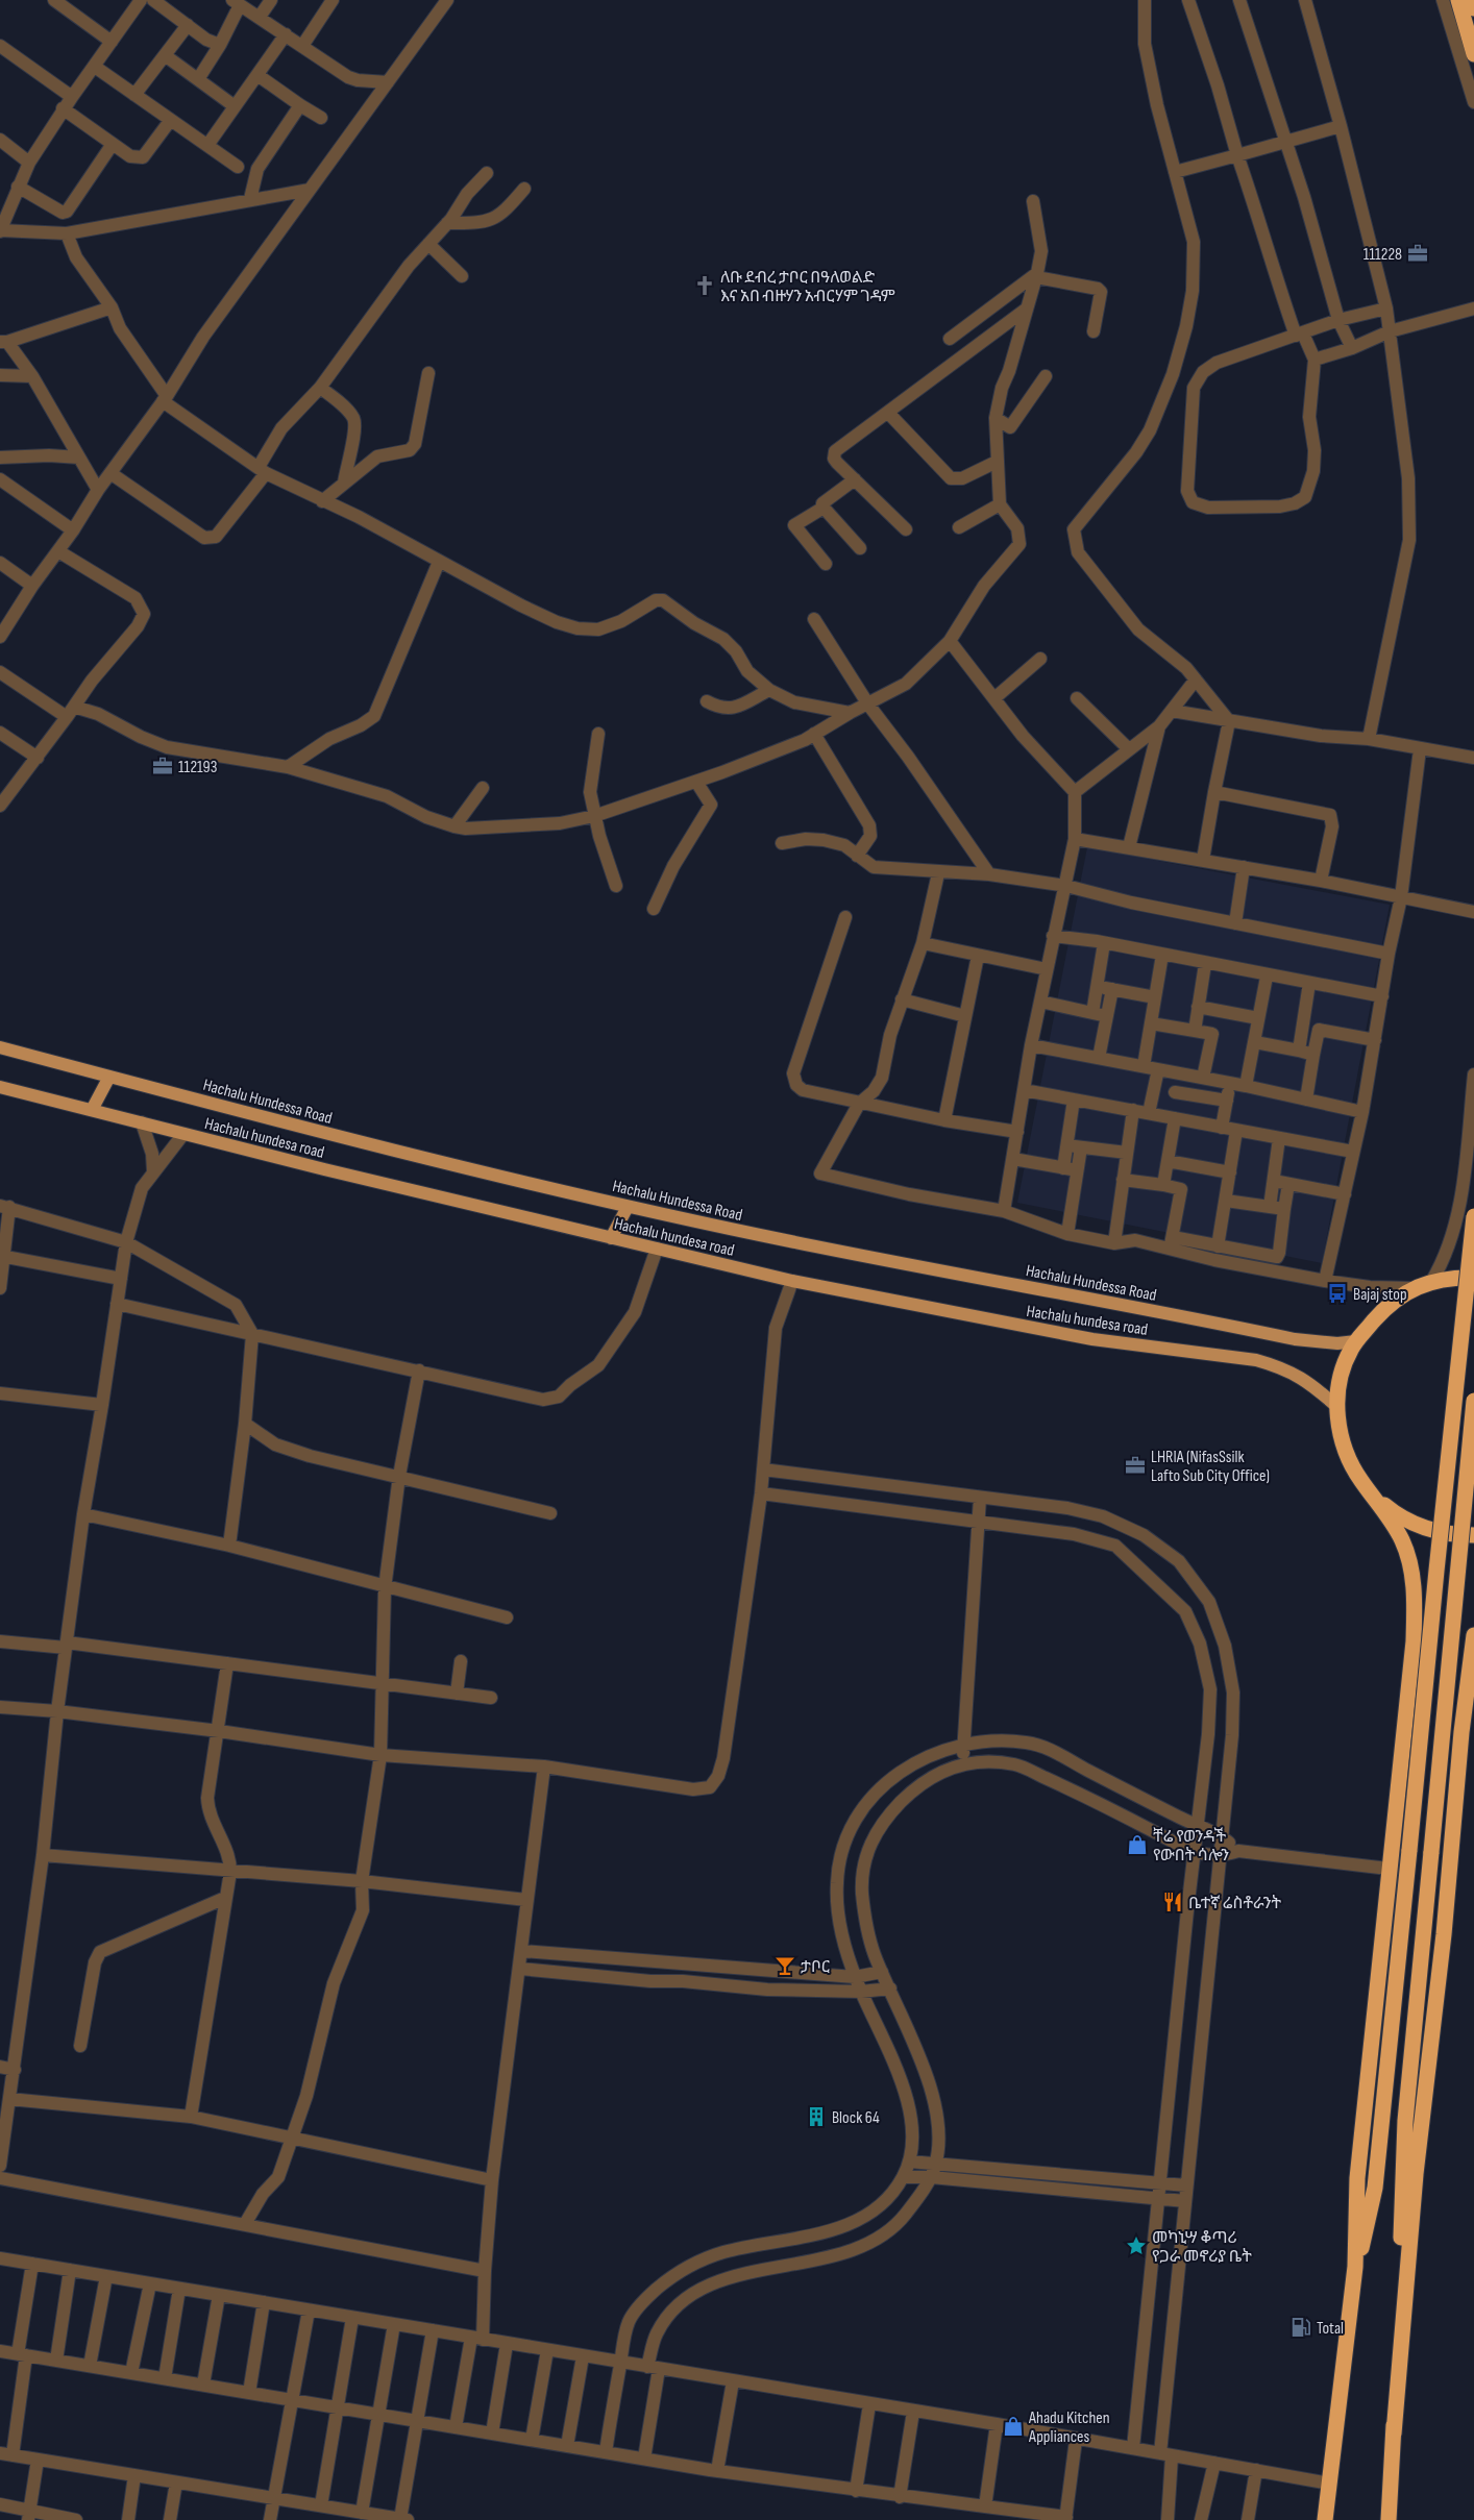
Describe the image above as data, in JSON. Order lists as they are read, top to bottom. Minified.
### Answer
{"streets":{"main road":["Hachalu Hundessa Road","Hachalu hundesa road"]},"places":{"office":["111228","112193","LHRIA (NifasSsilk Lafto Sub City Office)"],"church":["ለቡ ደብረ ታቦር በዓለወልድ እና አበ ብዙሃን አብርሃም ገዳም"],"bus stop":["Bajaj stop"],"shop":["ቸሬ የወንዳች የውበት ሳሎን","Ahadu Kitchen Appliances"],"restaurant":["ቤተኛ ሬስቶራንት"],"bar":["ታቦር"],"building":["Block 64"],"place":["መካኒሣ ቆጣሪ የጋራ መኖሪያ ቤት"],"fuel station":["Total"]}}
